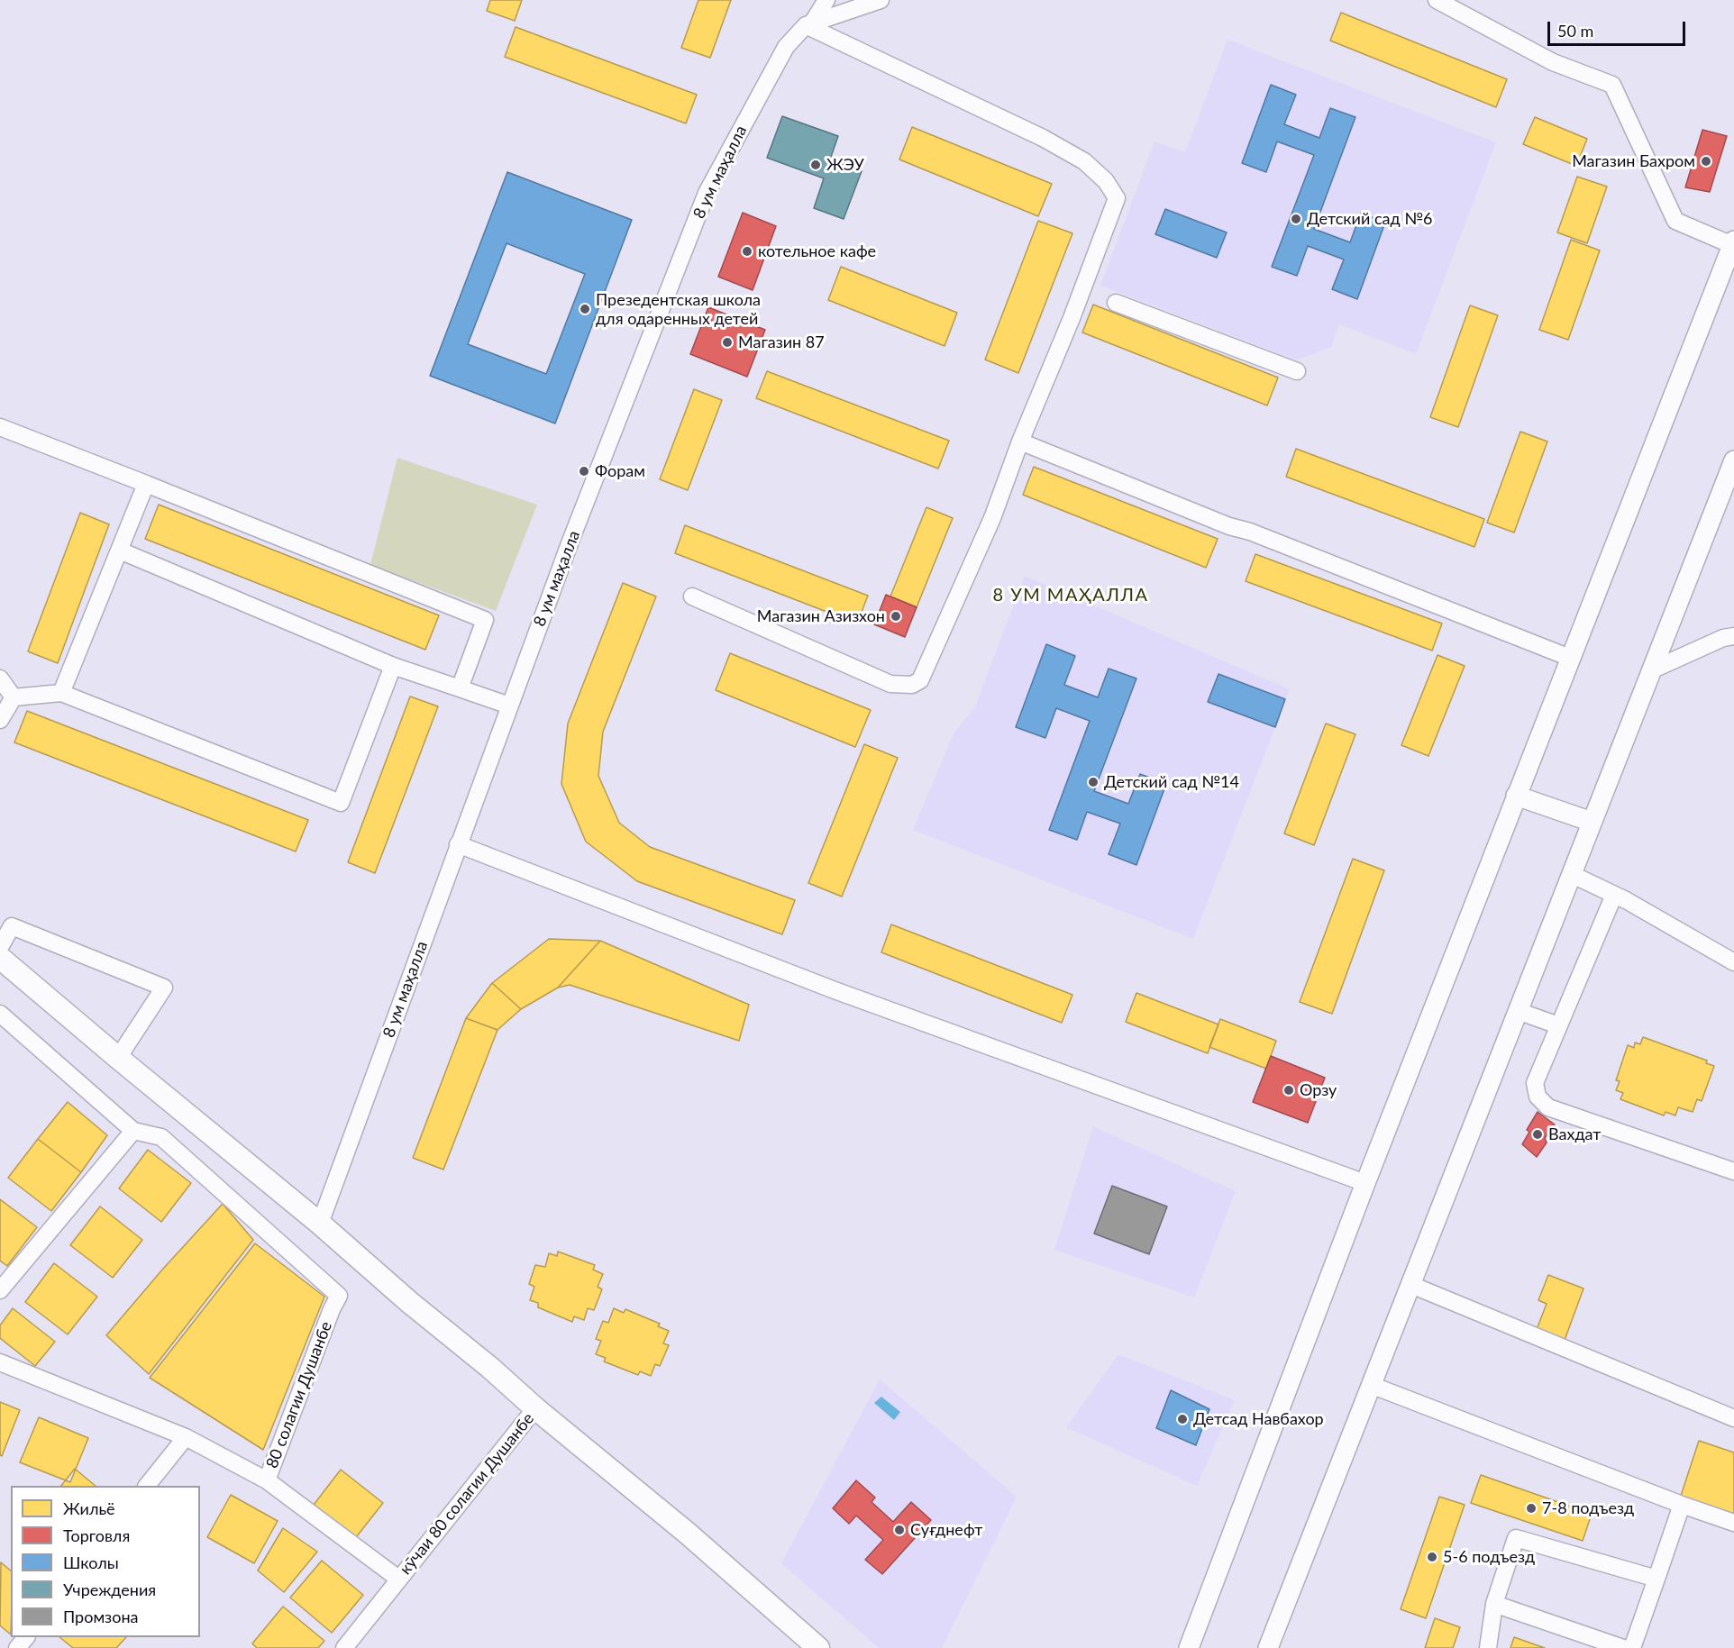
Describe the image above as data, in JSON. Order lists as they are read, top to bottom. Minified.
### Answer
{"streets":{"street":["8 ум маҳалла","80 солагии Душанбе","кӯчаи 80 солагии Душанбе"]},"crossings":[["80 солагии Душанбе","кӯчаи 80 солагии Душанбе"]],"districts":["8 УМ МАҲАЛЛА"],"places":["Магазин Бахром","ЖЭУ","Детский сад №6","котельное кафе","Презедентская школа для одаренных детей","Магазин 87","Форам","Магазин Азизхон","Детский сад №14","Орзу","Вахдат","Детсад Навбахор","7-8 подъезд","Суғднефт","5-6 подъезд"],"legend":["Жильё","Торговля","Школы","Учреждения","Промзона"],"scale_bar":"50 m"}
